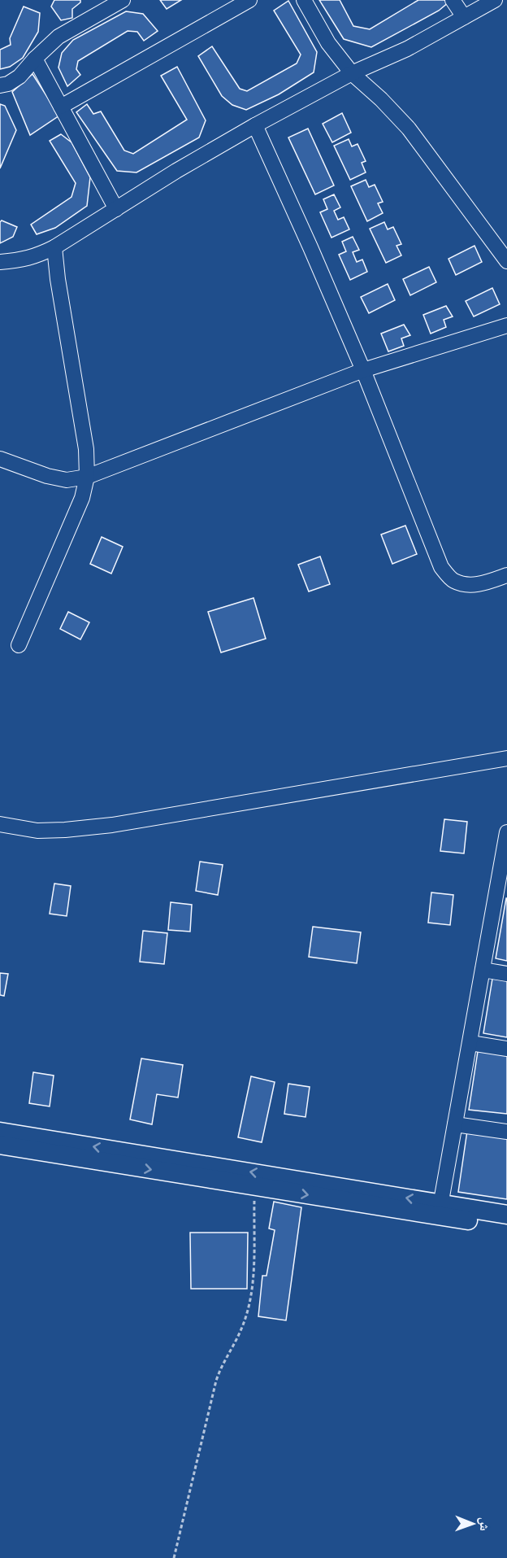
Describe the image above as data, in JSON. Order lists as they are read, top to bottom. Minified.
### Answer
{"north":"right"}
